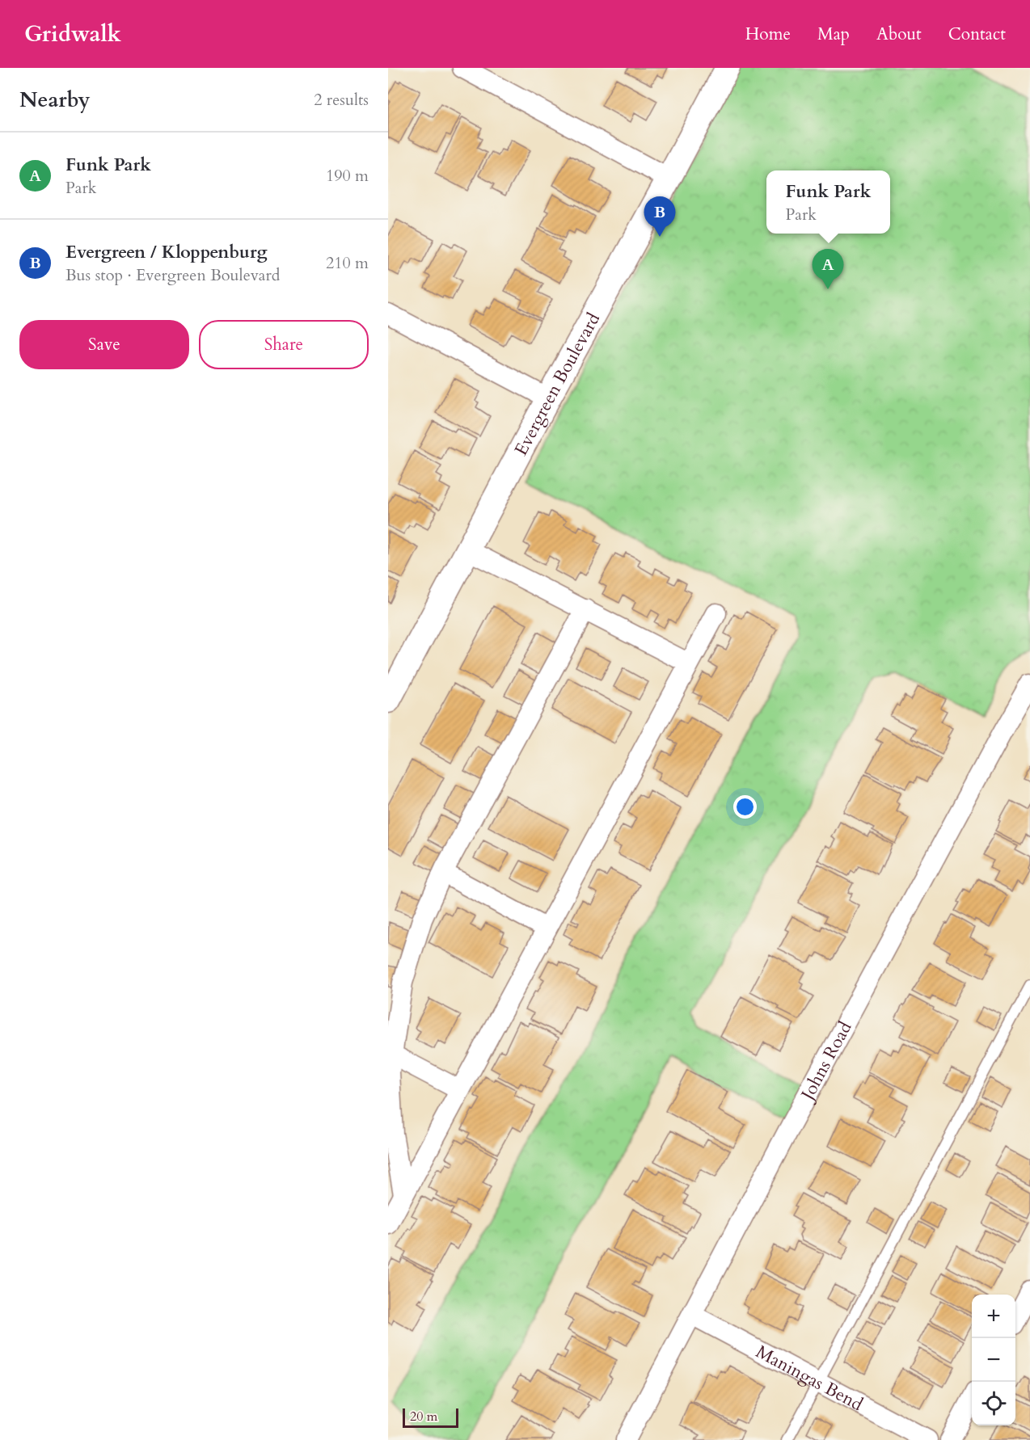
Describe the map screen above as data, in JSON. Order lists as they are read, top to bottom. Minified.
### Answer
{"streets":{"street":["Evergreen Boulevard","Johns Road","Maningas Bend"]},"crossings":[["Johns Road","Maningas Bend"]],"scale_bar":"20 m","page":{"header":"Gridwalk","nav":["Home","Map","About","Contact"],"heading":["Nearby","2 results"],"list":[{"mark":"A","name":"Funk Park","note":"Park","value":"190 m"},{"mark":"B","name":"Evergreen / Kloppenburg","note":"Bus stop · Evergreen Boulevard","value":"210 m"}],"popup":["Funk Park","Park"],"pins":["B","A"],"buttons":["Save","Share"],"map_buttons":["+","−"],"scale":"20 m"}}
